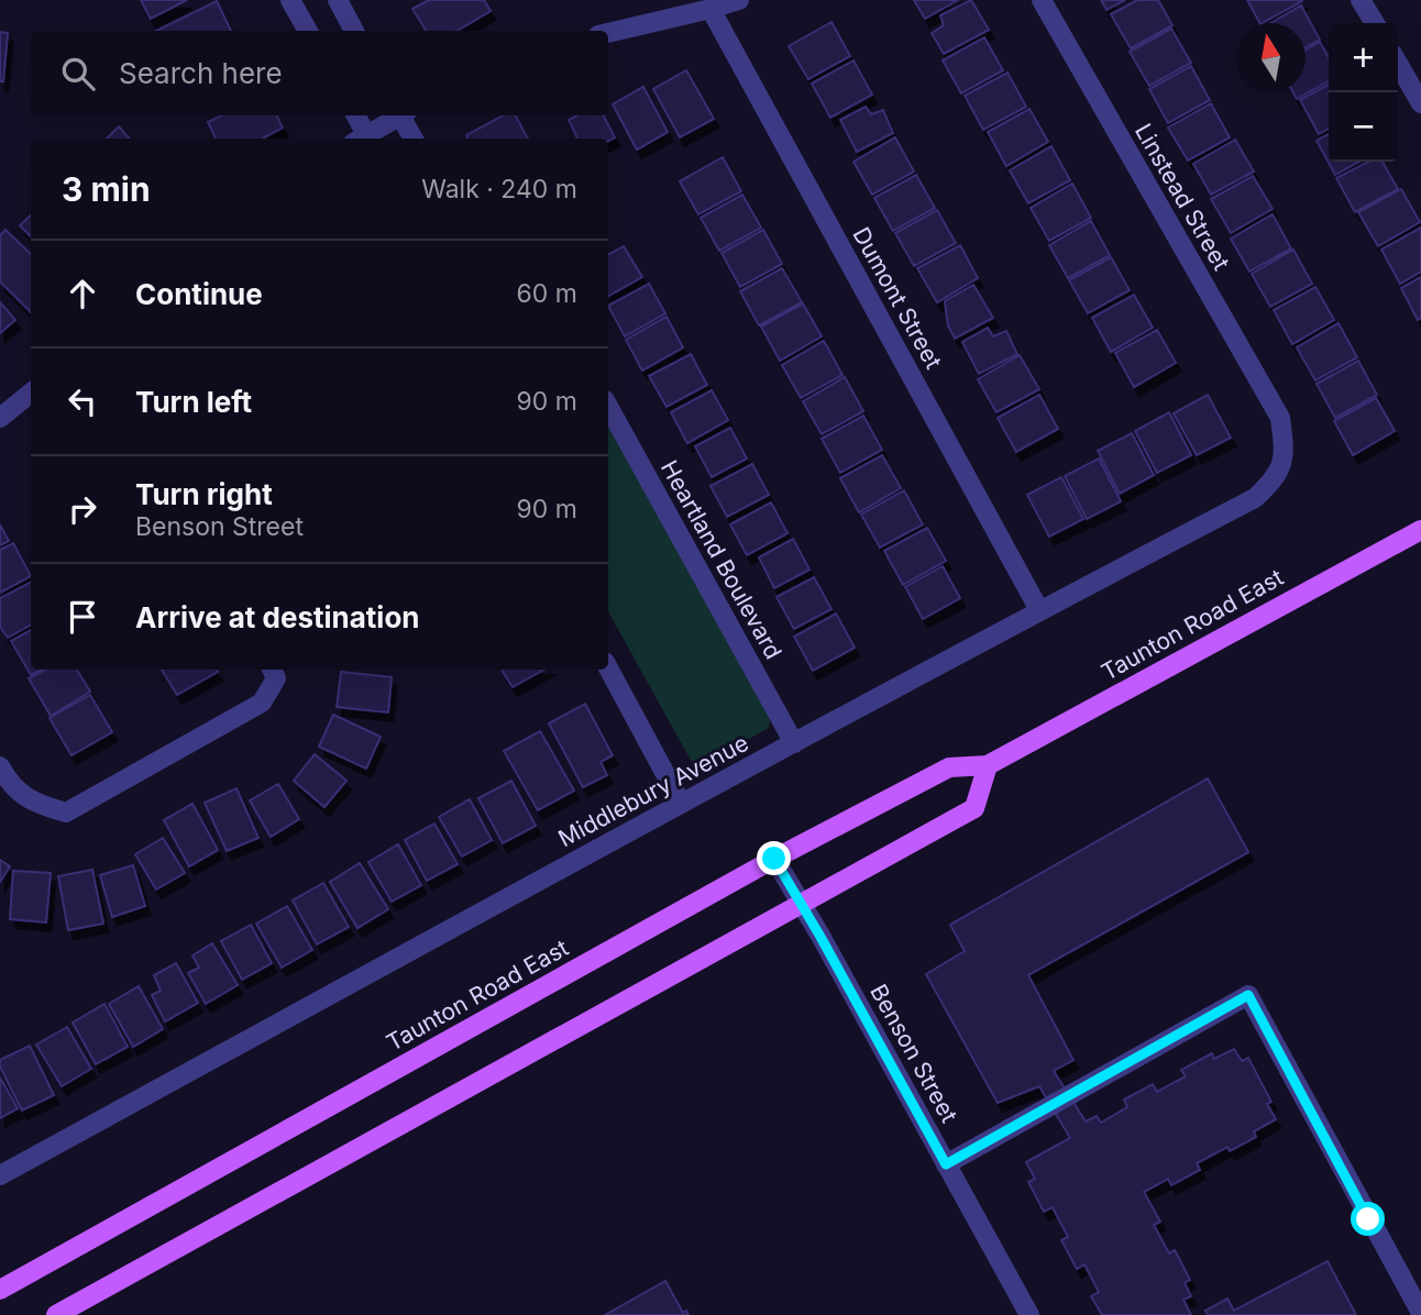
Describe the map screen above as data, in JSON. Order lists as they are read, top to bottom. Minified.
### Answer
{"streets":{"main road":["Taunton Road East"],"street":["Linstead Street","Dumont Street","Heartland Boulevard","Middlebury Avenue","Benson Street"]},"crossings":[["Linstead Street","Middlebury Avenue"],["Dumont Street","Middlebury Avenue"],["Heartland Boulevard","Middlebury Avenue"],["Taunton Road East","Benson Street"]],"north":"top","page":{"map_buttons":["+","−"],"search":"Search here","heading":["3 min","Walk · 240 m"],"list":[["Continue","60 m"],["Turn left","90 m"],["Turn right","Benson Street","90 m"],"Arrive at destination"]}}
